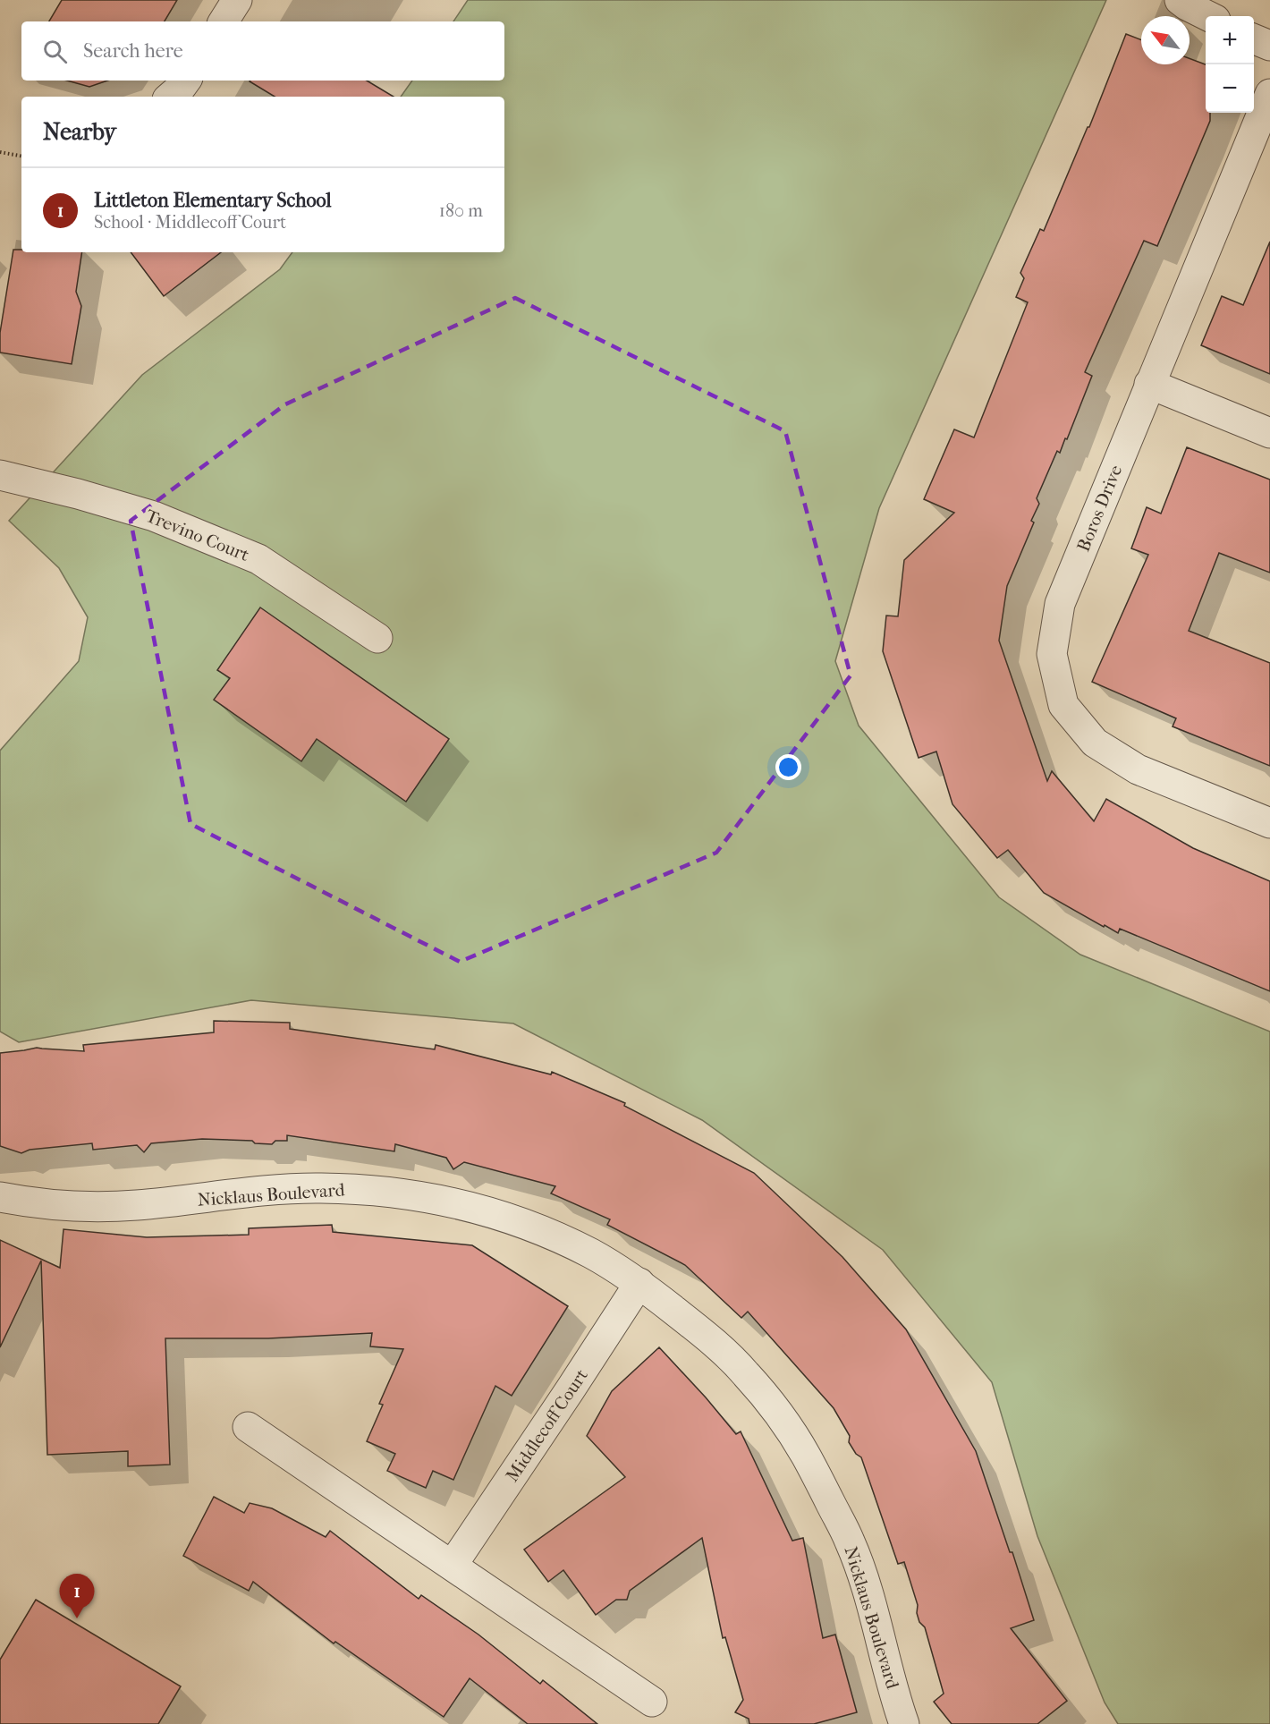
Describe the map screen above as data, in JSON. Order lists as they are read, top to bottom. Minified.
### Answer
{"streets":{"street":["Boros Drive","Trevino Court","Nicklaus Boulevard","Middlecoff Court"]},"crossings":[["Nicklaus Boulevard","Middlecoff Court"]],"north":"top left","page":{"map_buttons":["+","−"],"search":"Search here","heading":"Nearby","list":[{"mark":"1","name":"Littleton Elementary School","note":"School · Middlecoff Court","value":"180 m"}],"pins":"1"}}
